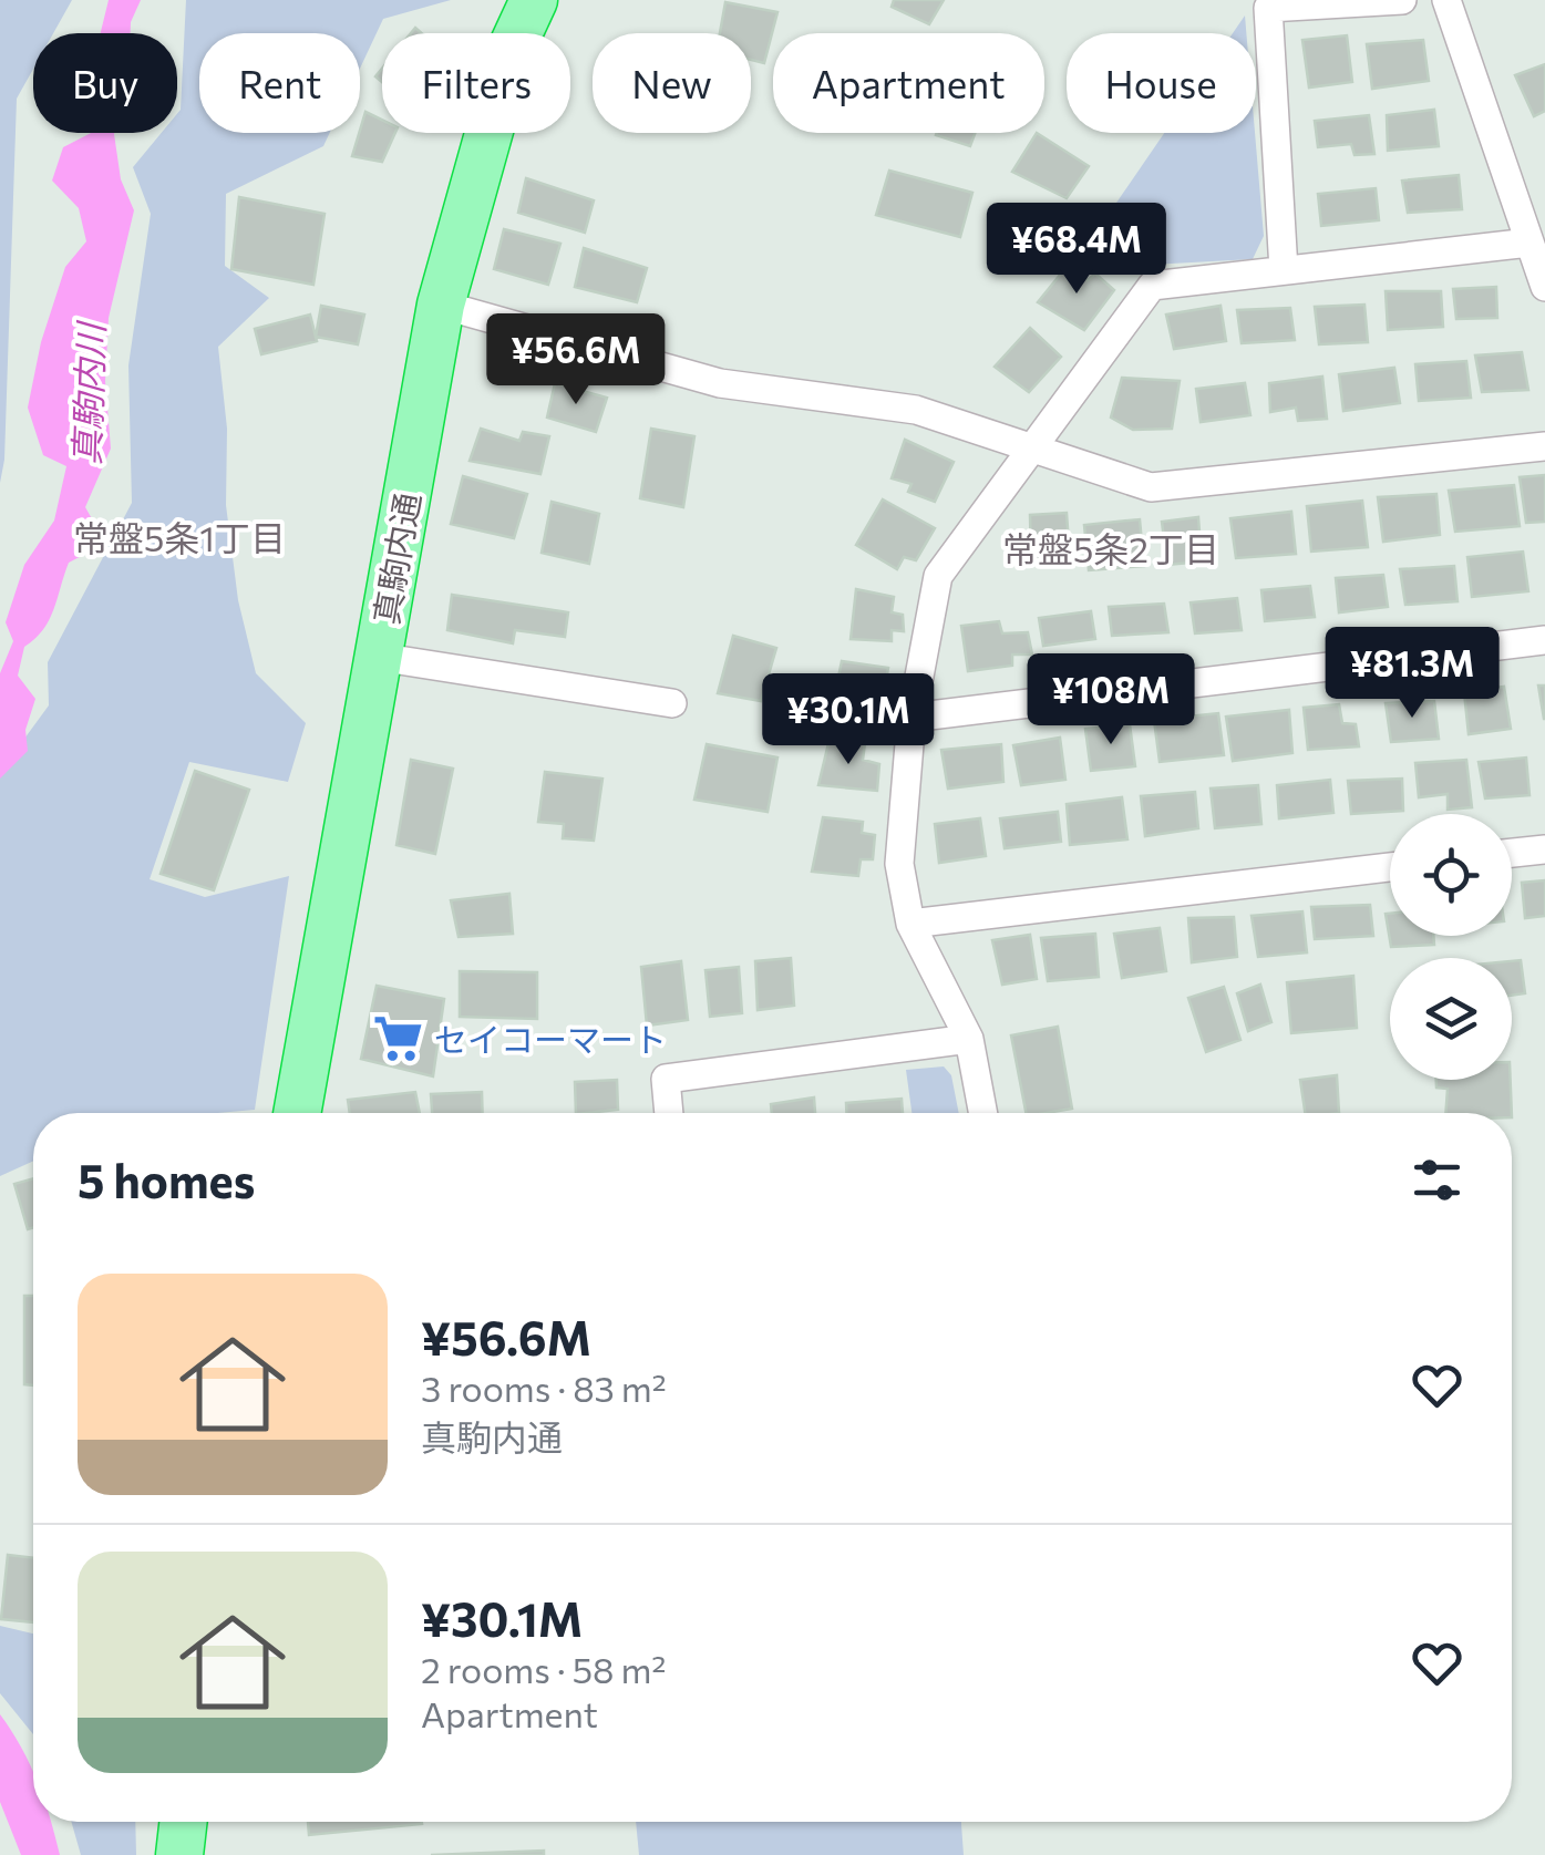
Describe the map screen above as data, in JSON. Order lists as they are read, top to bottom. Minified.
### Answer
{"streets":{"highway":["真駒内通"]},"districts":["常盤5条1丁目","常盤5条2丁目"],"water":["真駒内川"],"places":{"supermarket":["セイコーマート"]},"page":{"chip":["Buy","Rent","Filters","New","Apartment","House"],"price":["¥68.4M","¥56.6M","¥81.3M","¥108M","¥30.1M"],"heading":"5 homes","list":[{"name":"¥56.6M","note":"3 rooms · 83 m² · 真駒内通"},{"name":"¥30.1M","note":"2 rooms · 58 m² · Apartment"}]}}
